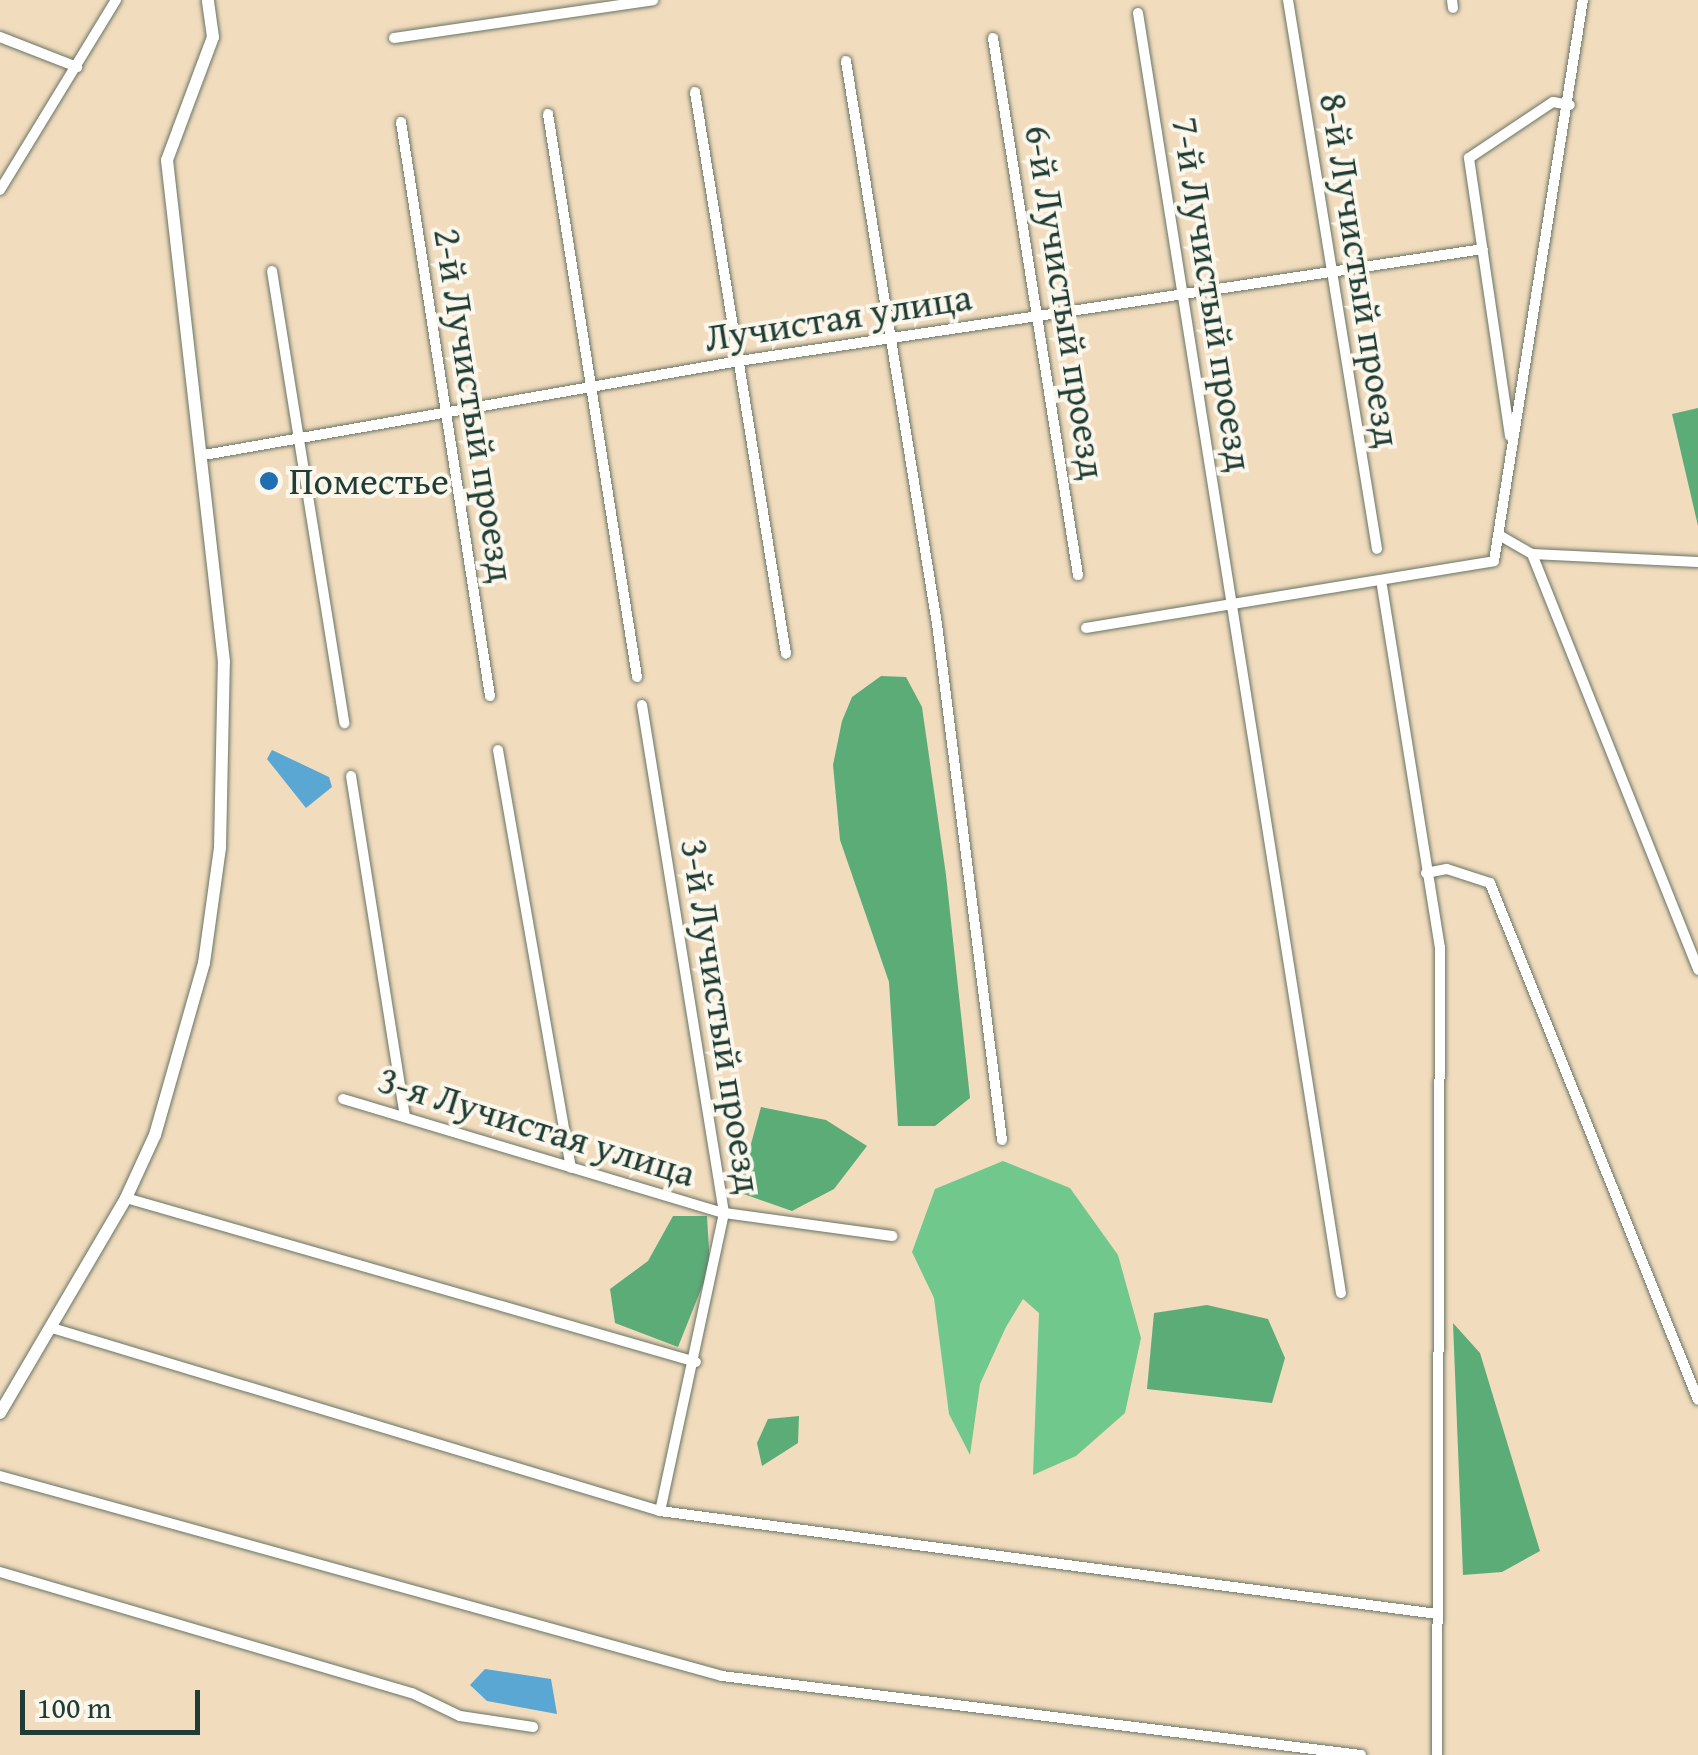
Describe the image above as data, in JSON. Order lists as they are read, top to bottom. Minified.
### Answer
{"streets":{"street":["8-й Лучистый проезд","7-й Лучистый проезд","6-й Лучистый проезд","Лучистая улица","2-й Лучистый проезд","3-й Лучистый проезд","3-я Лучистая улица"]},"crossings":[["8-й Лучистый проезд","Лучистая улица"],["7-й Лучистый проезд","Лучистая улица"],["6-й Лучистый проезд","Лучистая улица"],["Лучистая улица","2-й Лучистый проезд"],["3-й Лучистый проезд","3-я Лучистая улица"]],"places":["Поместье"],"scale_bar":"100 m"}
